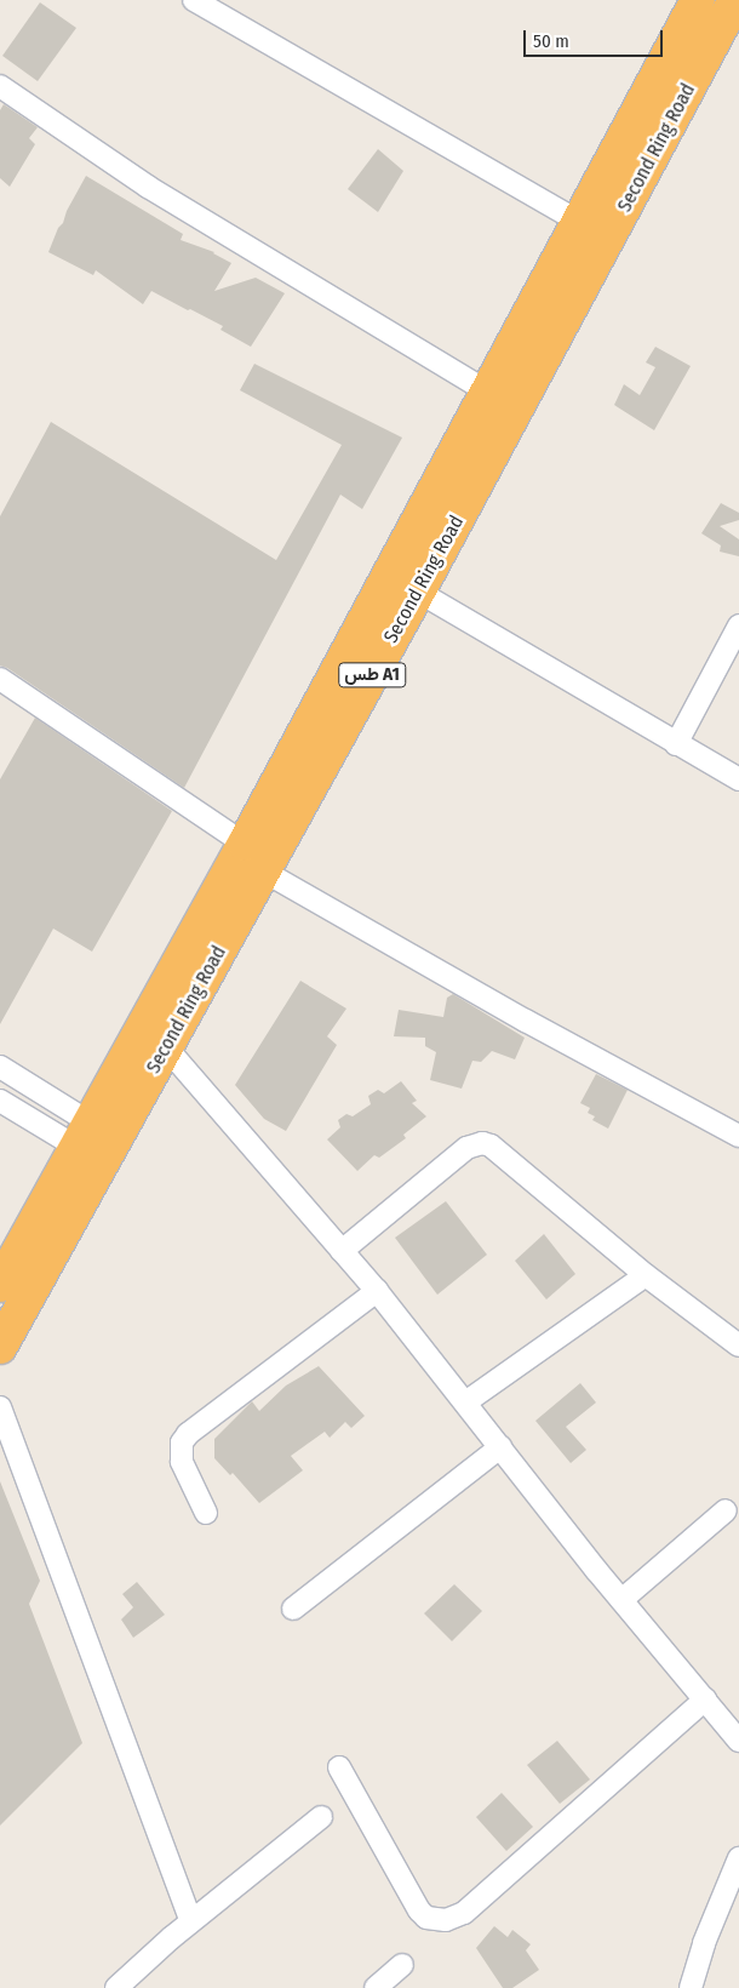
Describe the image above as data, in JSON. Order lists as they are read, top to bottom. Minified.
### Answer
{"streets":{"highway":["Second Ring Road","طس A1"]},"scale_bar":"50 m"}
